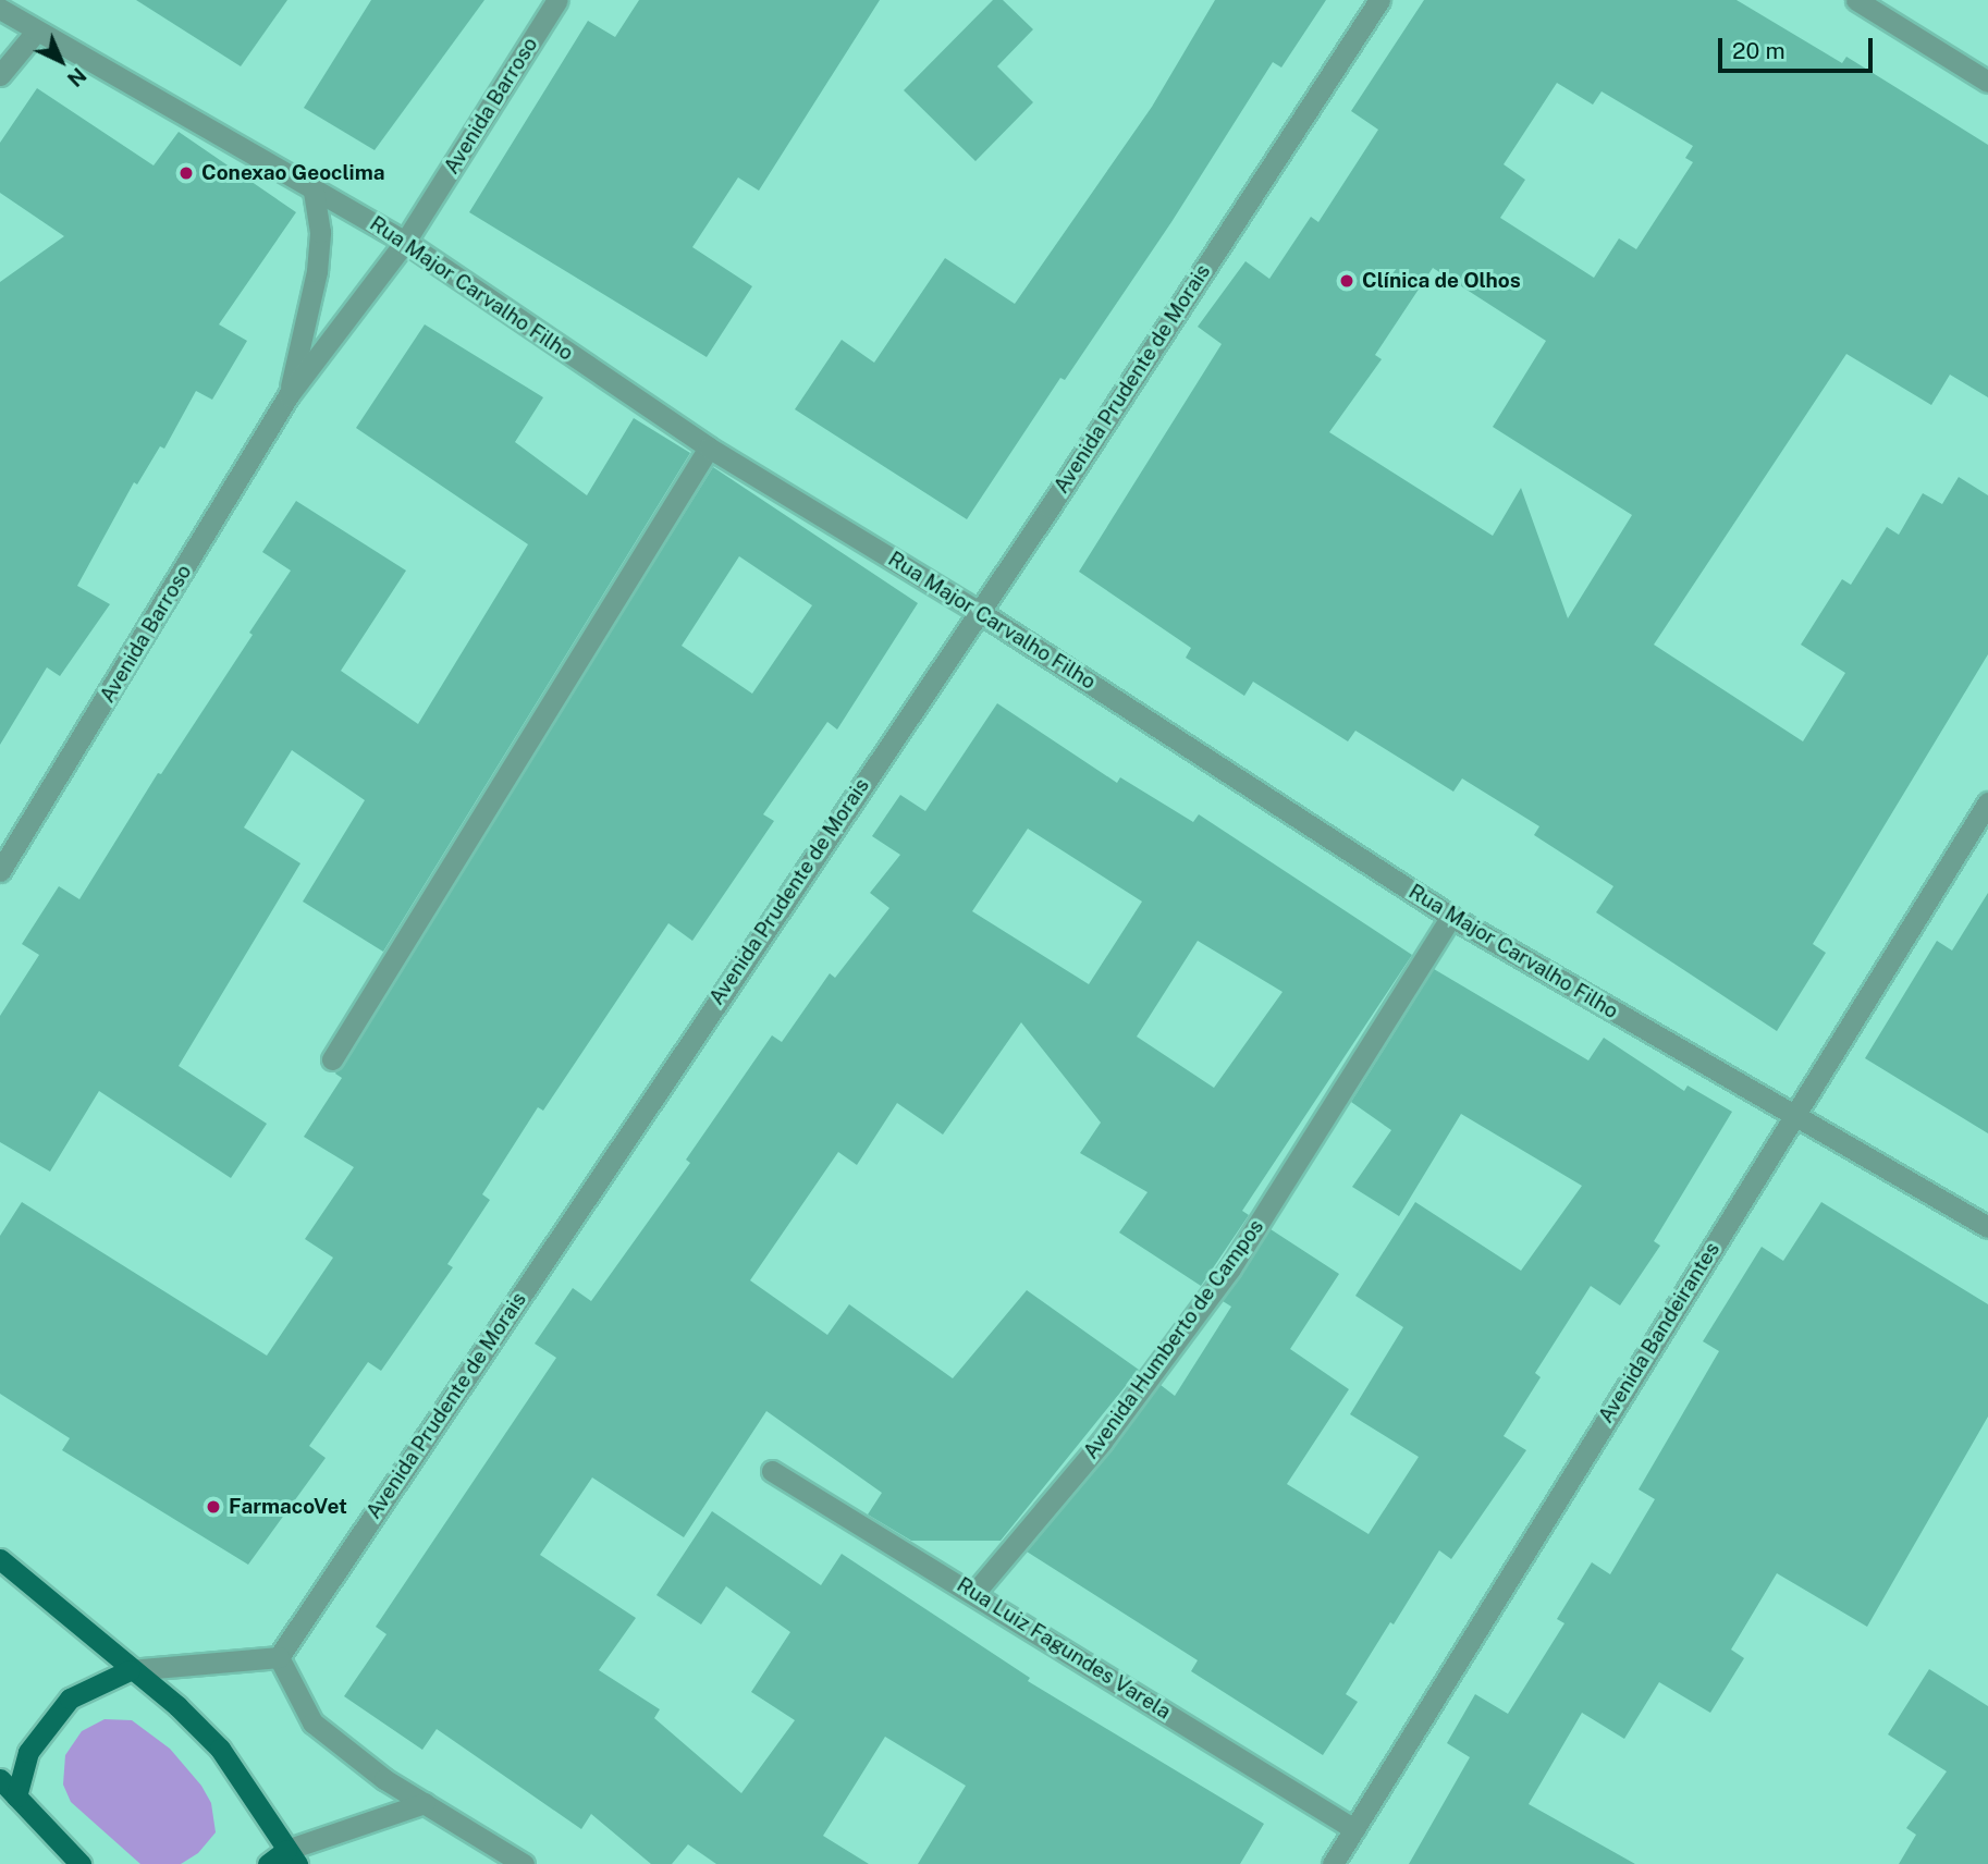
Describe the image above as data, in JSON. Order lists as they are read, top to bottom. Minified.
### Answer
{"streets":{"street":["Avenida Barroso","Rua Major Carvalho Filho","Avenida Prudente de Morais","Avenida Bandeirantes","Avenida Humberto de Campos","Rua Luiz Fagundes Varela"]},"crossings":[["Avenida Barroso","Rua Major Carvalho Filho"],["Rua Major Carvalho Filho","Avenida Prudente de Morais"],["Rua Major Carvalho Filho","Avenida Bandeirantes"],["Rua Major Carvalho Filho","Avenida Humberto de Campos"],["Avenida Bandeirantes","Rua Luiz Fagundes Varela"],["Avenida Humberto de Campos","Rua Luiz Fagundes Varela"]],"places":["Conexao Geoclima","Clínica de Olhos","FarmacoVet"],"scale_bar":"20 m","north":"bottom right"}
